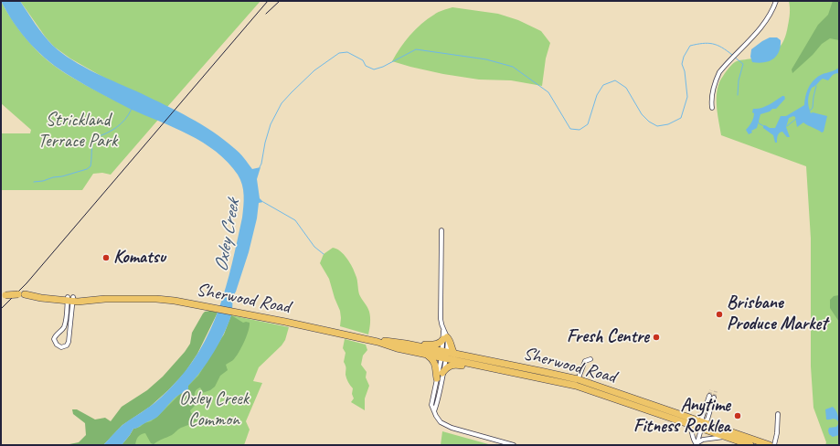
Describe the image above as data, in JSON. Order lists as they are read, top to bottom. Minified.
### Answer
{"streets":{"main road":["Sherwood Road"]},"water":["Oxley Creek"],"parks":["Strickland Terrace Park","Oxley Creek Common"],"places":["Komatsu","Brisbane Produce Market","Fresh Centre","Anytime Fitness Rocklea"]}
